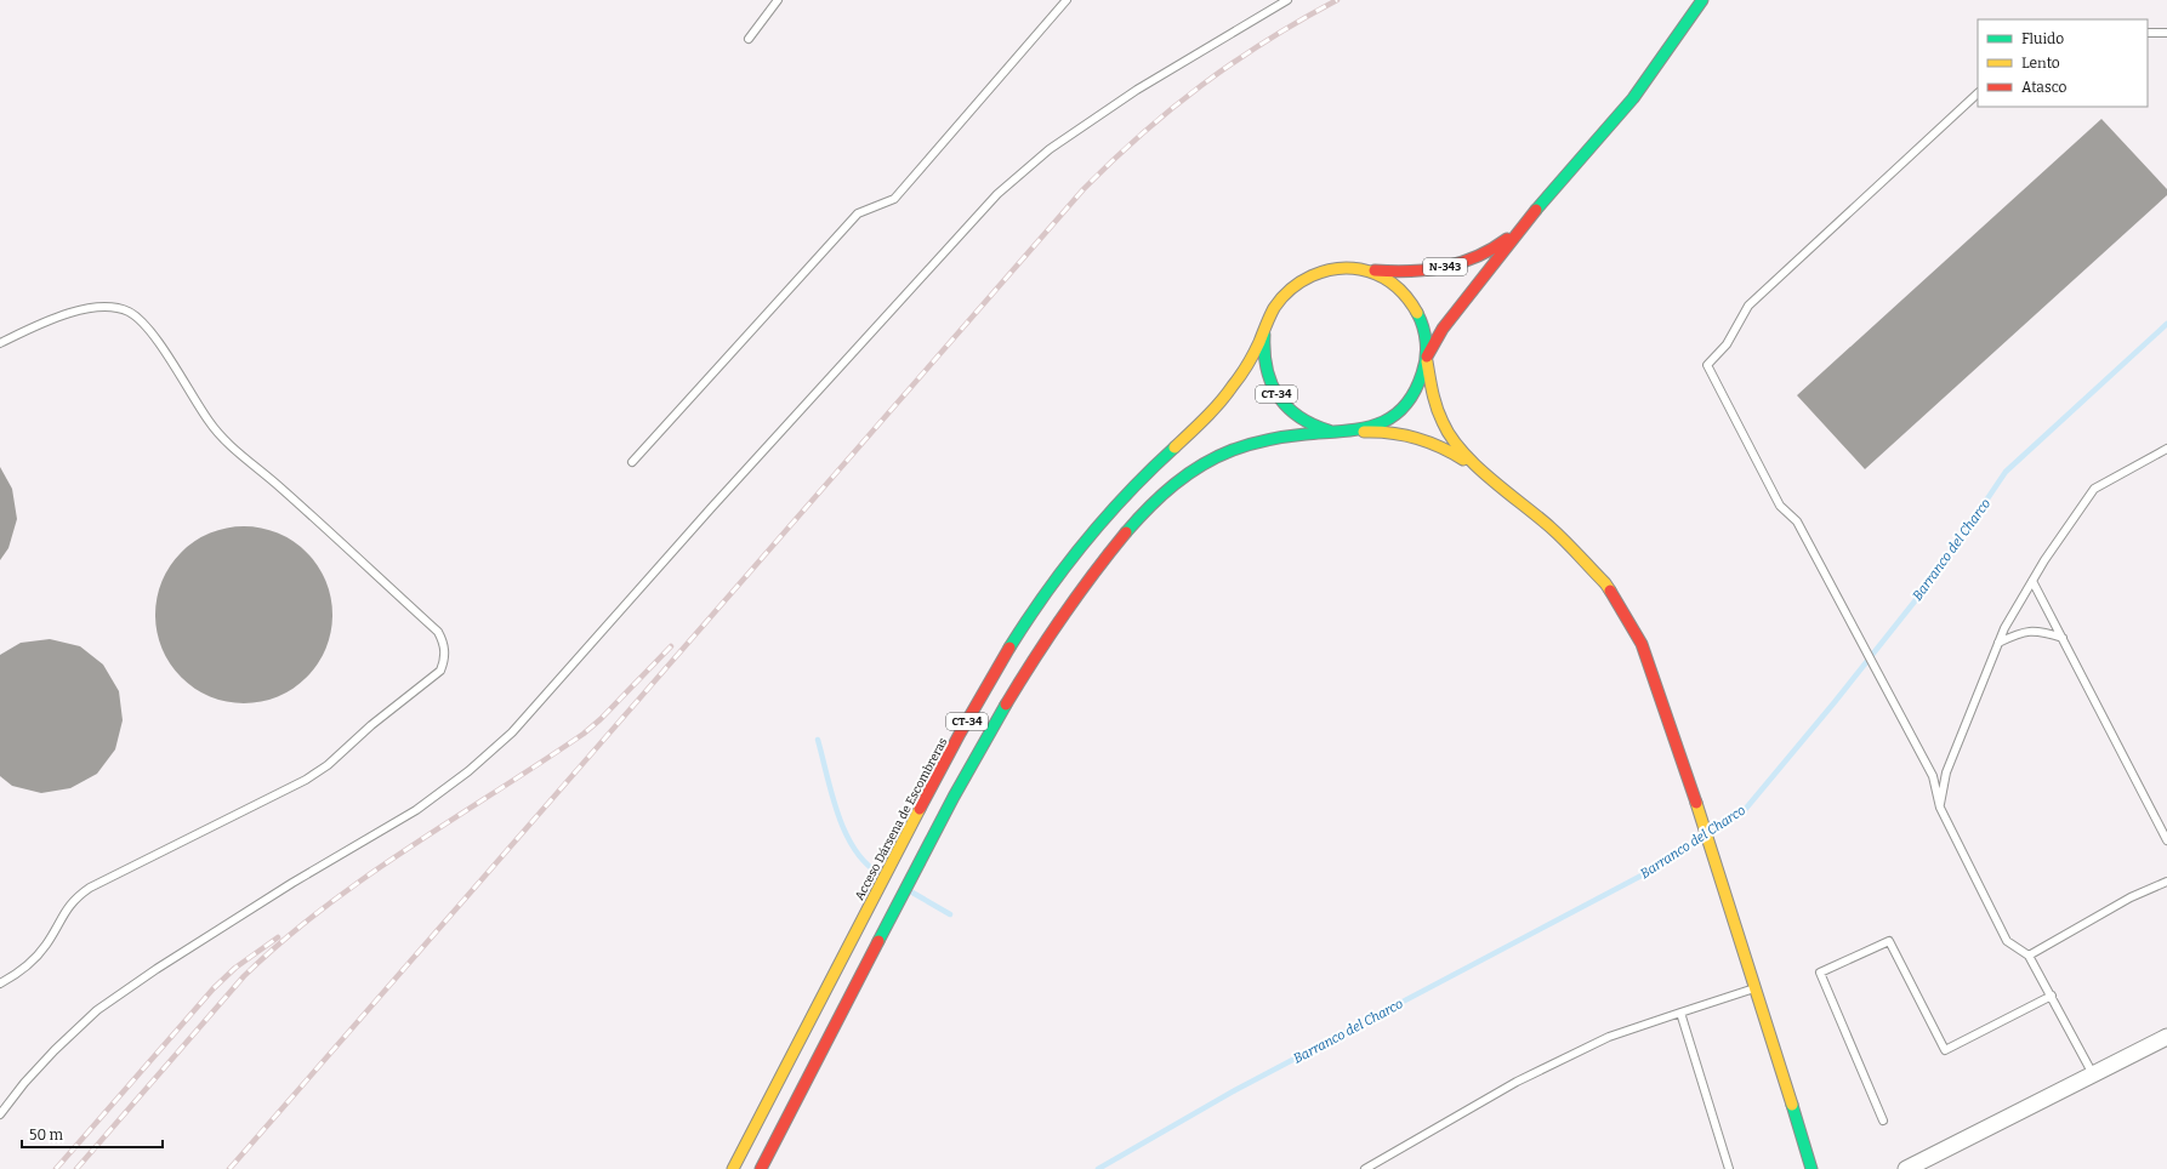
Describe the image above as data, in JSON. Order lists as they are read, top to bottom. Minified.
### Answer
{"streets":{"main road":["N-343","CT-34","Acceso Dársena de Escombreras"]},"crossings":[["N-343","Acceso Dársena de Escombreras"]],"water":["Barranco del Charco"],"legend":["Fluido","Lento","Atasco"],"scale_bar":"50 m"}
